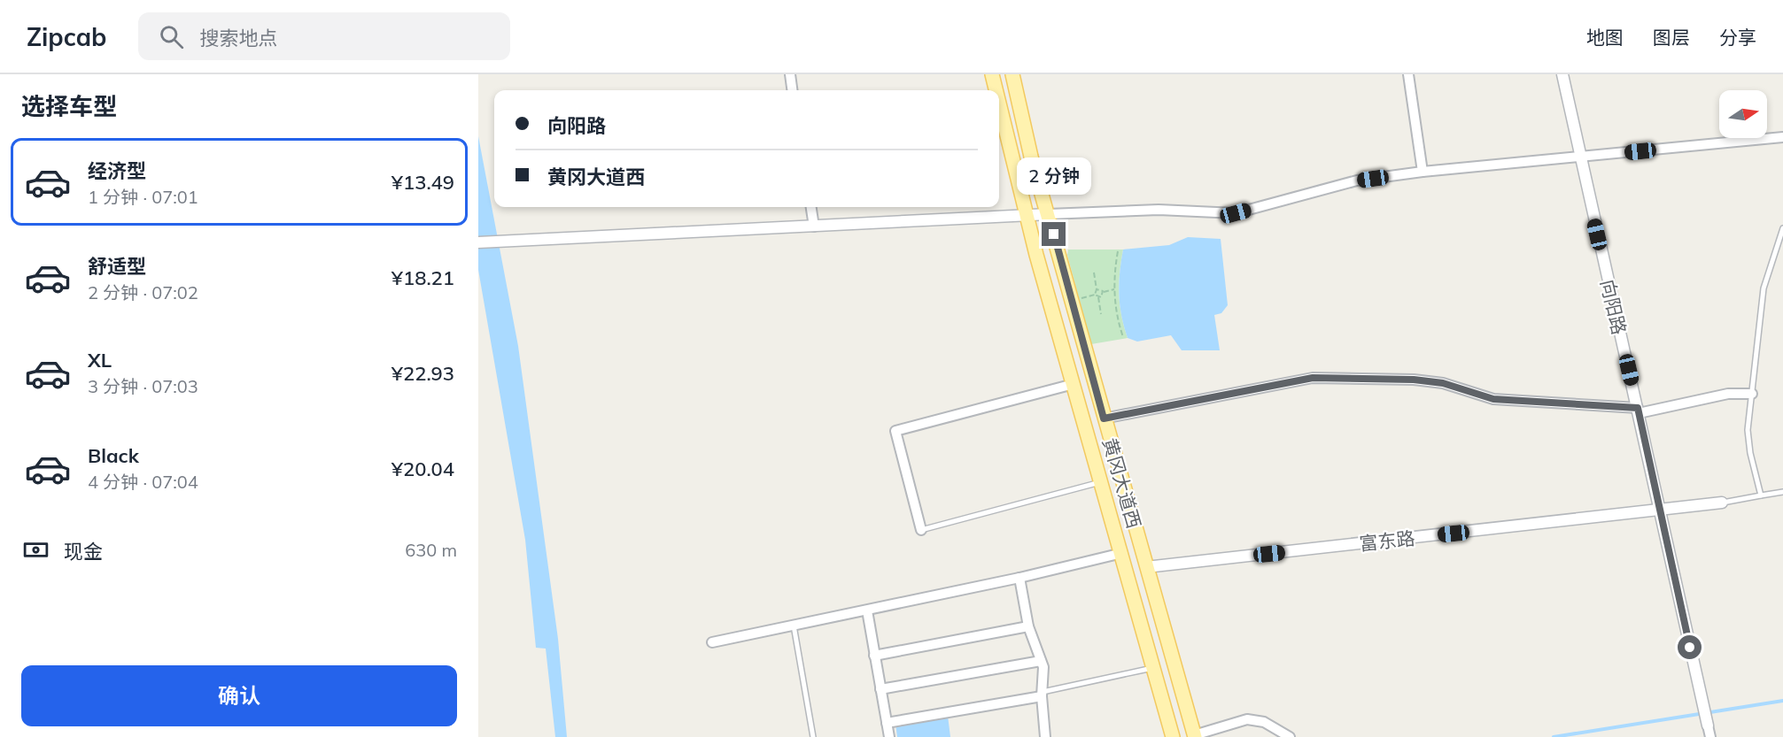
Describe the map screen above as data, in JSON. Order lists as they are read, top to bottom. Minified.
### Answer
{"streets":{"main road":["黄冈大道西"],"street":["向阳路","富东路"]},"crossings":[["向阳路","富东路"],["黄冈大道西","富东路"]],"north":"right","page":{"header":"Zipcab","search":"搜索地点","nav":["地图","图层","分享"],"heading":"选择车型","banner":["向阳路","黄冈大道西"],"list":[{"name":"经济型","note":"1 分钟 · 07:01","value":"¥13.49"},{"name":"舒适型","note":"2 分钟 · 07:02","value":"¥18.21"},{"name":"XL","note":"3 分钟 · 07:03","value":"¥22.93"},{"name":"Black","note":"4 分钟 · 07:04","value":"¥20.04"}],"bubble":"2 分钟","pay":["现金","630 m"],"buttons":"确认"}}
